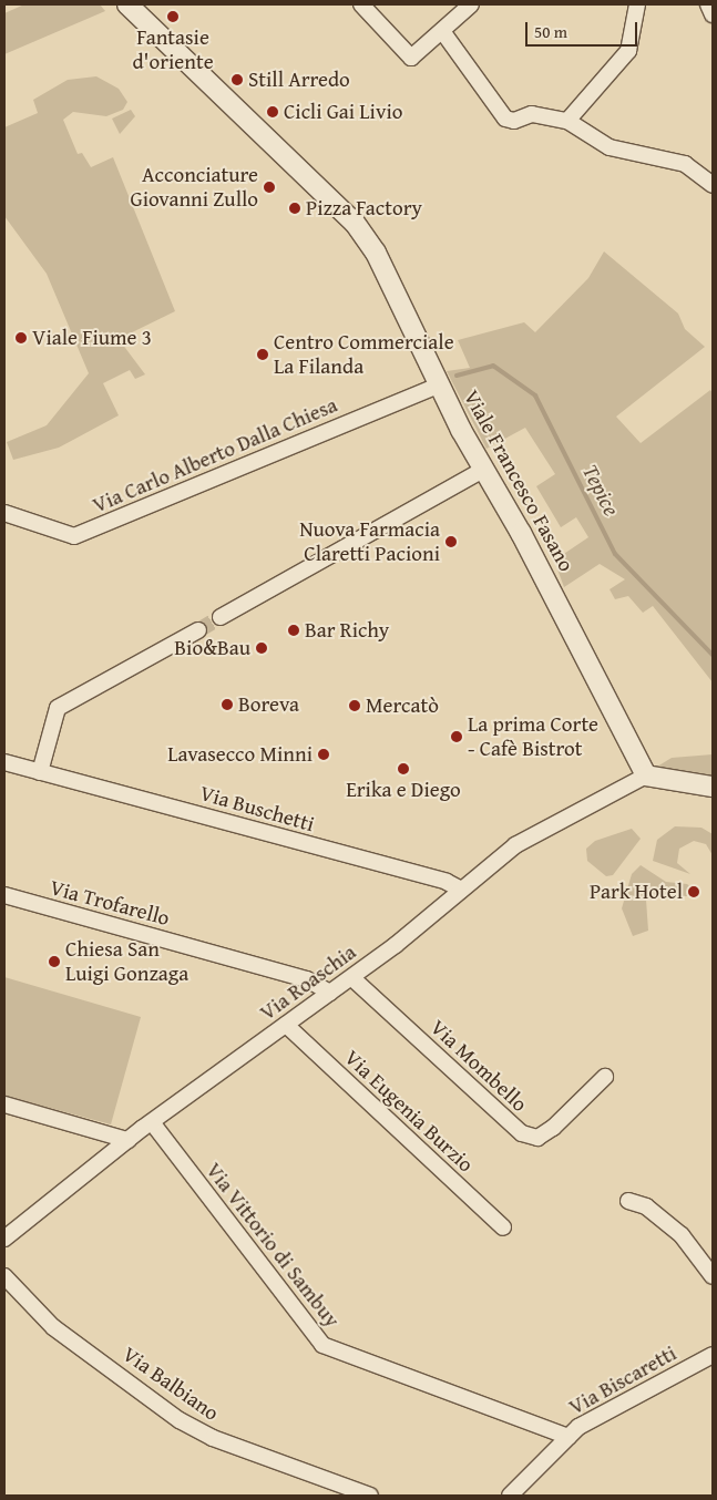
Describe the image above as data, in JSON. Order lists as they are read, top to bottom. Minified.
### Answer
{"streets":{"street":["Via Carlo Alberto Dalla Chiesa","Viale Francesco Fasano","Via Buschetti","Via Trofarello","Via Roaschia","Via Mombello","Via Eugenia Burzio","Via Vittorio di Sambuy","Via Biscaretti","Via Balbiano"]},"crossings":[["Via Carlo Alberto Dalla Chiesa","Viale Francesco Fasano"],["Viale Francesco Fasano","Via Roaschia"],["Via Buschetti","Via Roaschia"],["Via Trofarello","Via Roaschia"],["Via Roaschia","Via Mombello"],["Via Roaschia","Via Eugenia Burzio"],["Via Roaschia","Via Vittorio di Sambuy"],["Via Vittorio di Sambuy","Via Biscaretti"]],"water":["Tepice"],"places":["Fantasie d'oriente","Still Arredo","Cicli Gai Livio","Acconciature Giovanni Zullo","Pizza Factory","Viale Fiume 3","Centro Commerciale La Filanda","Nuova Farmacia Claretti Pacioni","Bar Richy","Bio&Bau","Boreva","Mercatò","La prima Corte - Cafè Bistrot","Lavasecco Minni","Erika e Diego","Park Hotel","Chiesa San Luigi Gonzaga"],"scale_bar":"50 m"}
